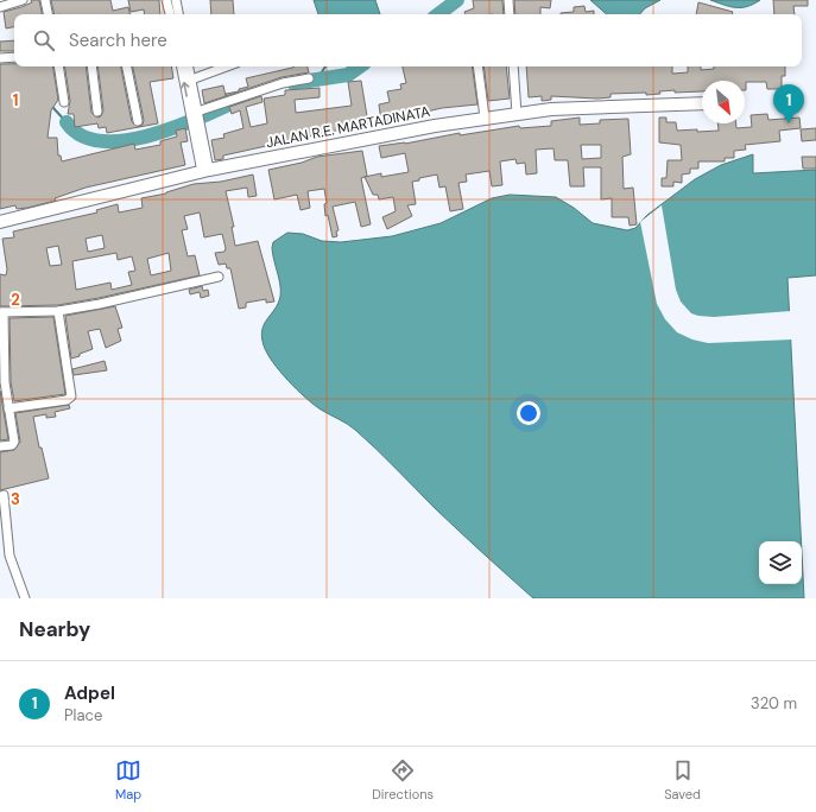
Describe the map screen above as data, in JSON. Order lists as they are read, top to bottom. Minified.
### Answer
{"streets":{"highway":["JALAN R.E. MARTADINATA"]},"north":"bottom right","page":{"search":"Search here","pins":"1","heading":"Nearby","list":[{"mark":"1","name":"Adpel","note":"Place","value":"320 m"}],"nav":["Map","Directions","Saved"]},"grid":{"rows":["1","2","3"]}}
